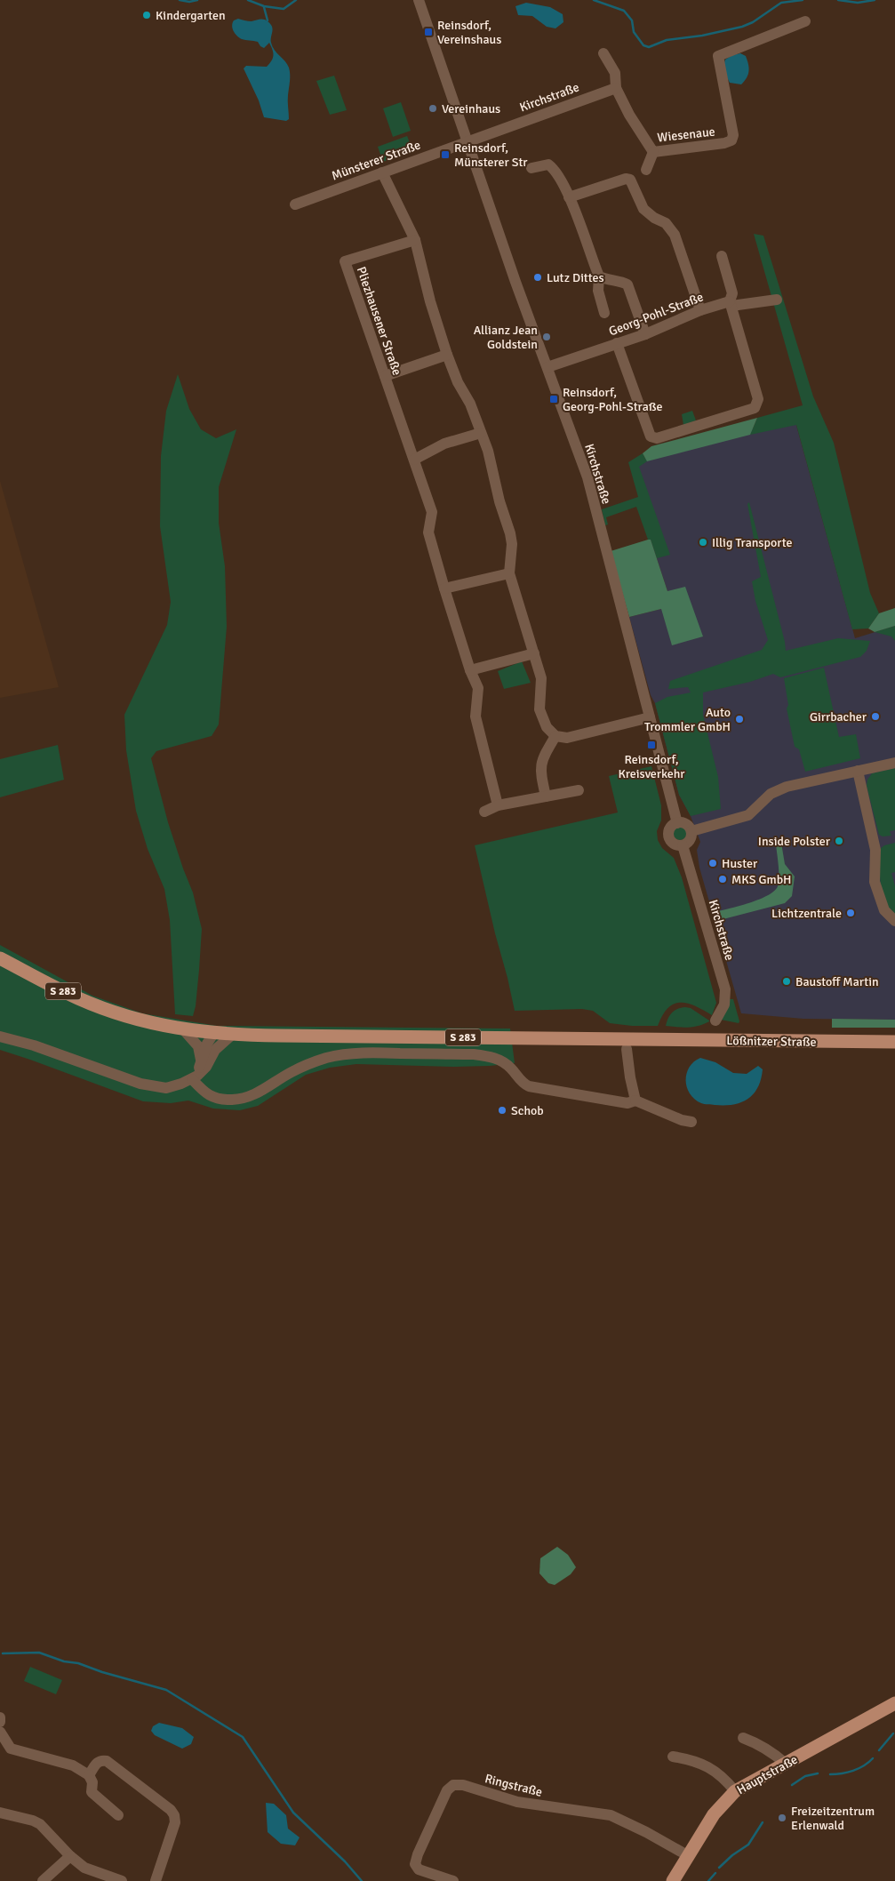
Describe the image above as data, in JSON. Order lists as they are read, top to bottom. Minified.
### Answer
{"streets":{"main road":["S 283","Lößnitzer Straße","Hauptstraße"],"street":["Kirchstraße","Wiesenaue","Münsterer Straße","Georg-Pohl-Straße","Pliezhausener Straße","Ringstraße"]},"crossings":[["Kirchstraße","Wiesenaue"],["Kirchstraße","Münsterer Straße"],["Kirchstraße","Georg-Pohl-Straße"],["S 283","Lößnitzer Straße"],["Hauptstraße","Ringstraße"]],"places":{"other":["Kindergarten","Vereinhaus","Lutz Dittes","Allianz Jean Goldstein","Illig Transporte","Girrbacher","Auto Trommler GmbH","Inside Polster","Huster","MKS GmbH","Lichtzentrale","Baustoff Martin","Schob","Freizeitzentrum Erlenwald"],"transit":["Reinsdorf, Vereinshaus","Reinsdorf, Münsterer Str","Reinsdorf, Georg-Pohl-Straße","Reinsdorf, Kreisverkehr"]}}
